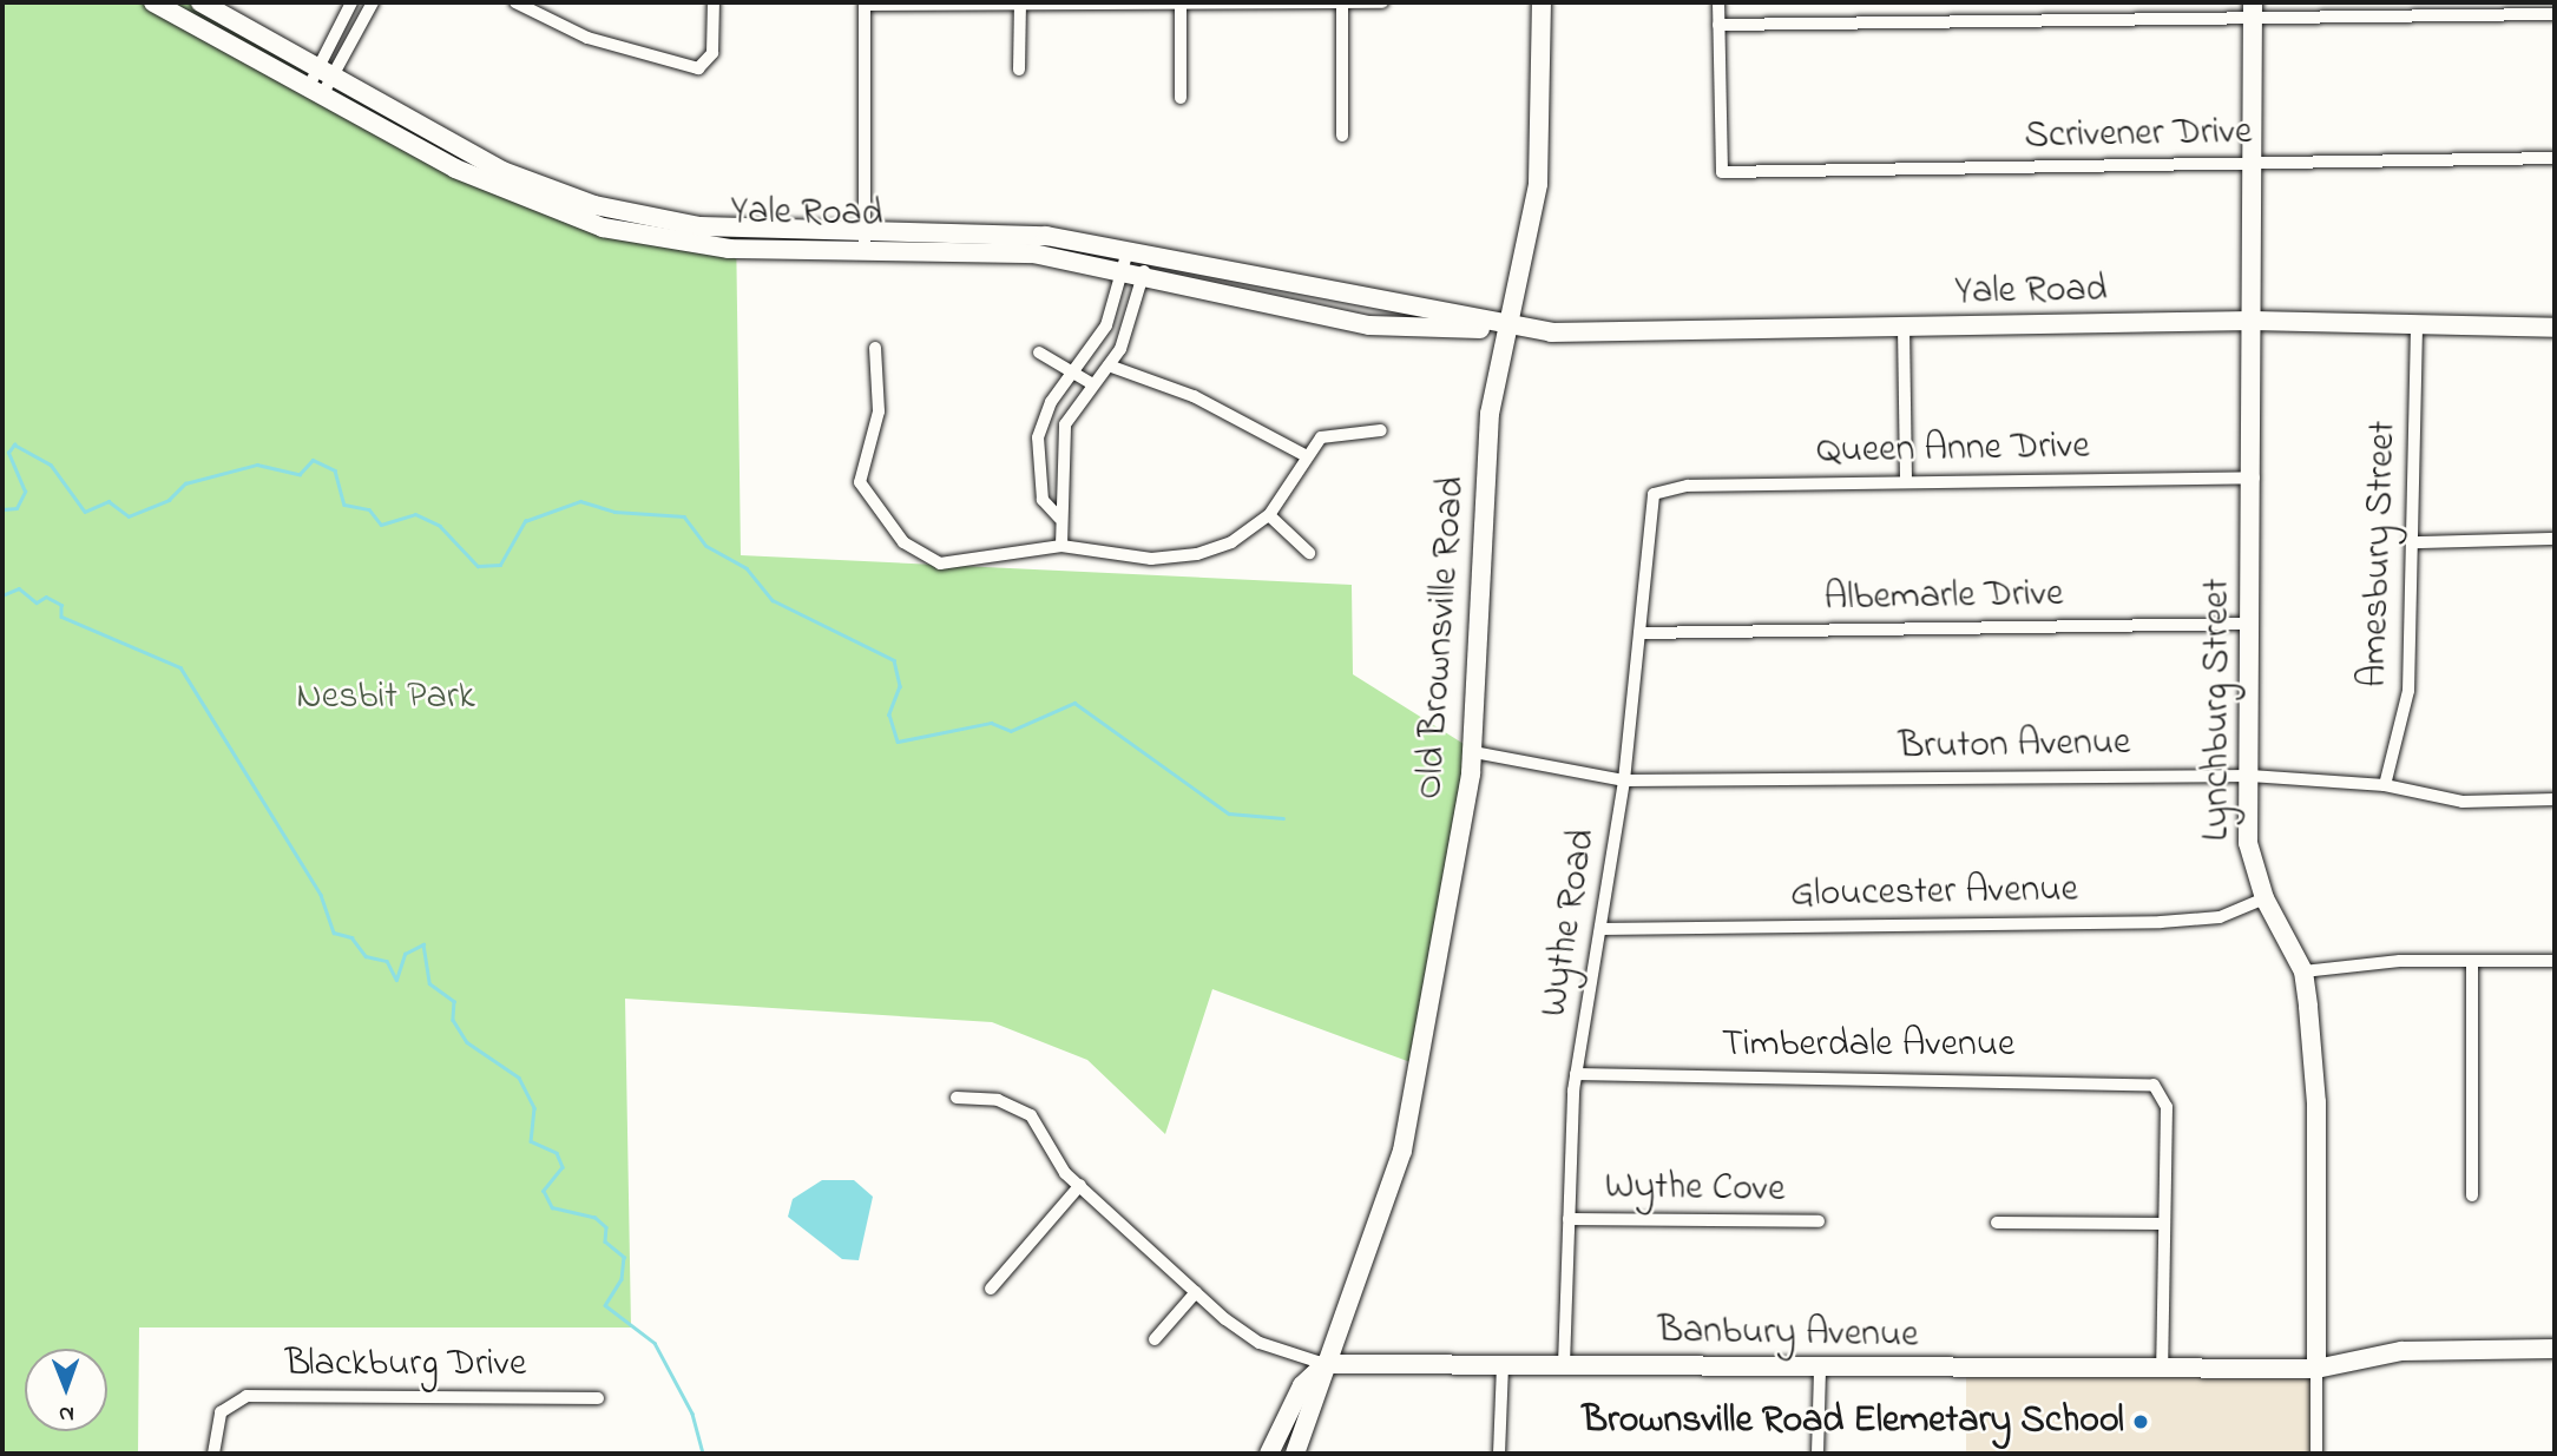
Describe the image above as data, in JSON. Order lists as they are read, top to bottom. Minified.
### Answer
{"streets":{"main road":["Yale Road","Old Brownsville Road","Lynchburg Street","Banbury Avenue"],"street":["Scrivener Drive","Queen Anne Drive","Amesbury Street","Albemarle Drive","Bruton Avenue","Gloucester Avenue","Wythe Road","Timberdale Avenue","Wythe Cove","Blackburg Drive"]},"crossings":[["Scrivener Drive","Lynchburg Street"],["Yale Road","Amesbury Street"],["Yale Road","Old Brownsville Road"],["Yale Road","Lynchburg Street"],["Queen Anne Drive","Lynchburg Street"],["Queen Anne Drive","Wythe Road"],["Amesbury Street","Bruton Avenue"],["Albemarle Drive","Lynchburg Street"],["Albemarle Drive","Wythe Road"],["Old Brownsville Road","Bruton Avenue"],["Old Brownsville Road","Banbury Avenue"],["Lynchburg Street","Bruton Avenue"],["Lynchburg Street","Gloucester Avenue"],["Lynchburg Street","Banbury Avenue"],["Bruton Avenue","Wythe Road"],["Gloucester Avenue","Wythe Road"],["Wythe Road","Timberdale Avenue"],["Wythe Road","Wythe Cove"],["Wythe Road","Banbury Avenue"]],"parks":["Nesbit Park"],"places":["Brownsville Road Elemetary School"],"north":"bottom"}
